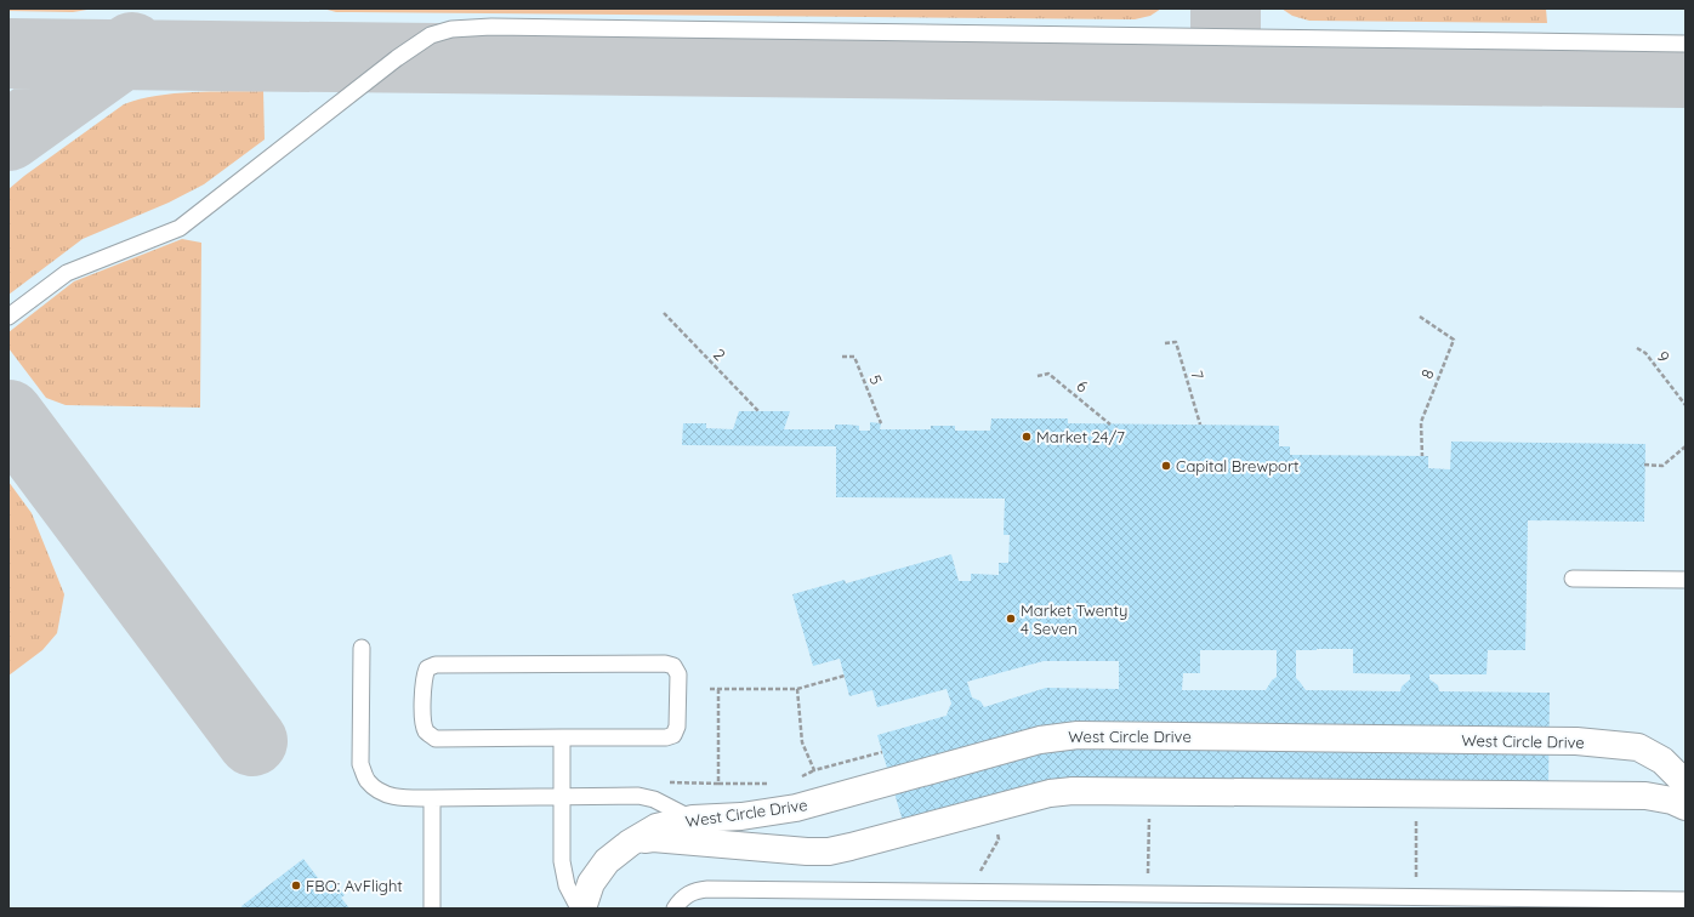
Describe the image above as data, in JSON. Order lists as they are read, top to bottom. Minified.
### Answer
{"streets":{"street":["West Circle Drive"],"path":["2","9","8","7","5","6"]},"places":["Market 24/7","Capital Brewport","Market Twenty 4 Seven","FBO: AvFlight"]}
